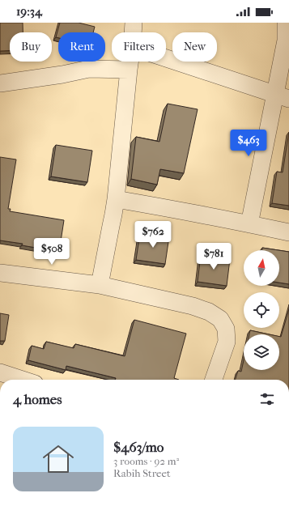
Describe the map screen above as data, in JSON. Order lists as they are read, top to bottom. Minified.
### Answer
{"north":"top","page":{"status":"19:34","chip":["Buy","Rent","Filters","New"],"price":["$463","$762","$508","$781"],"heading":"4 homes","list":[{"name":"$463/mo","note":"3 rooms · 92 m² · Rabih Street"}]}}
